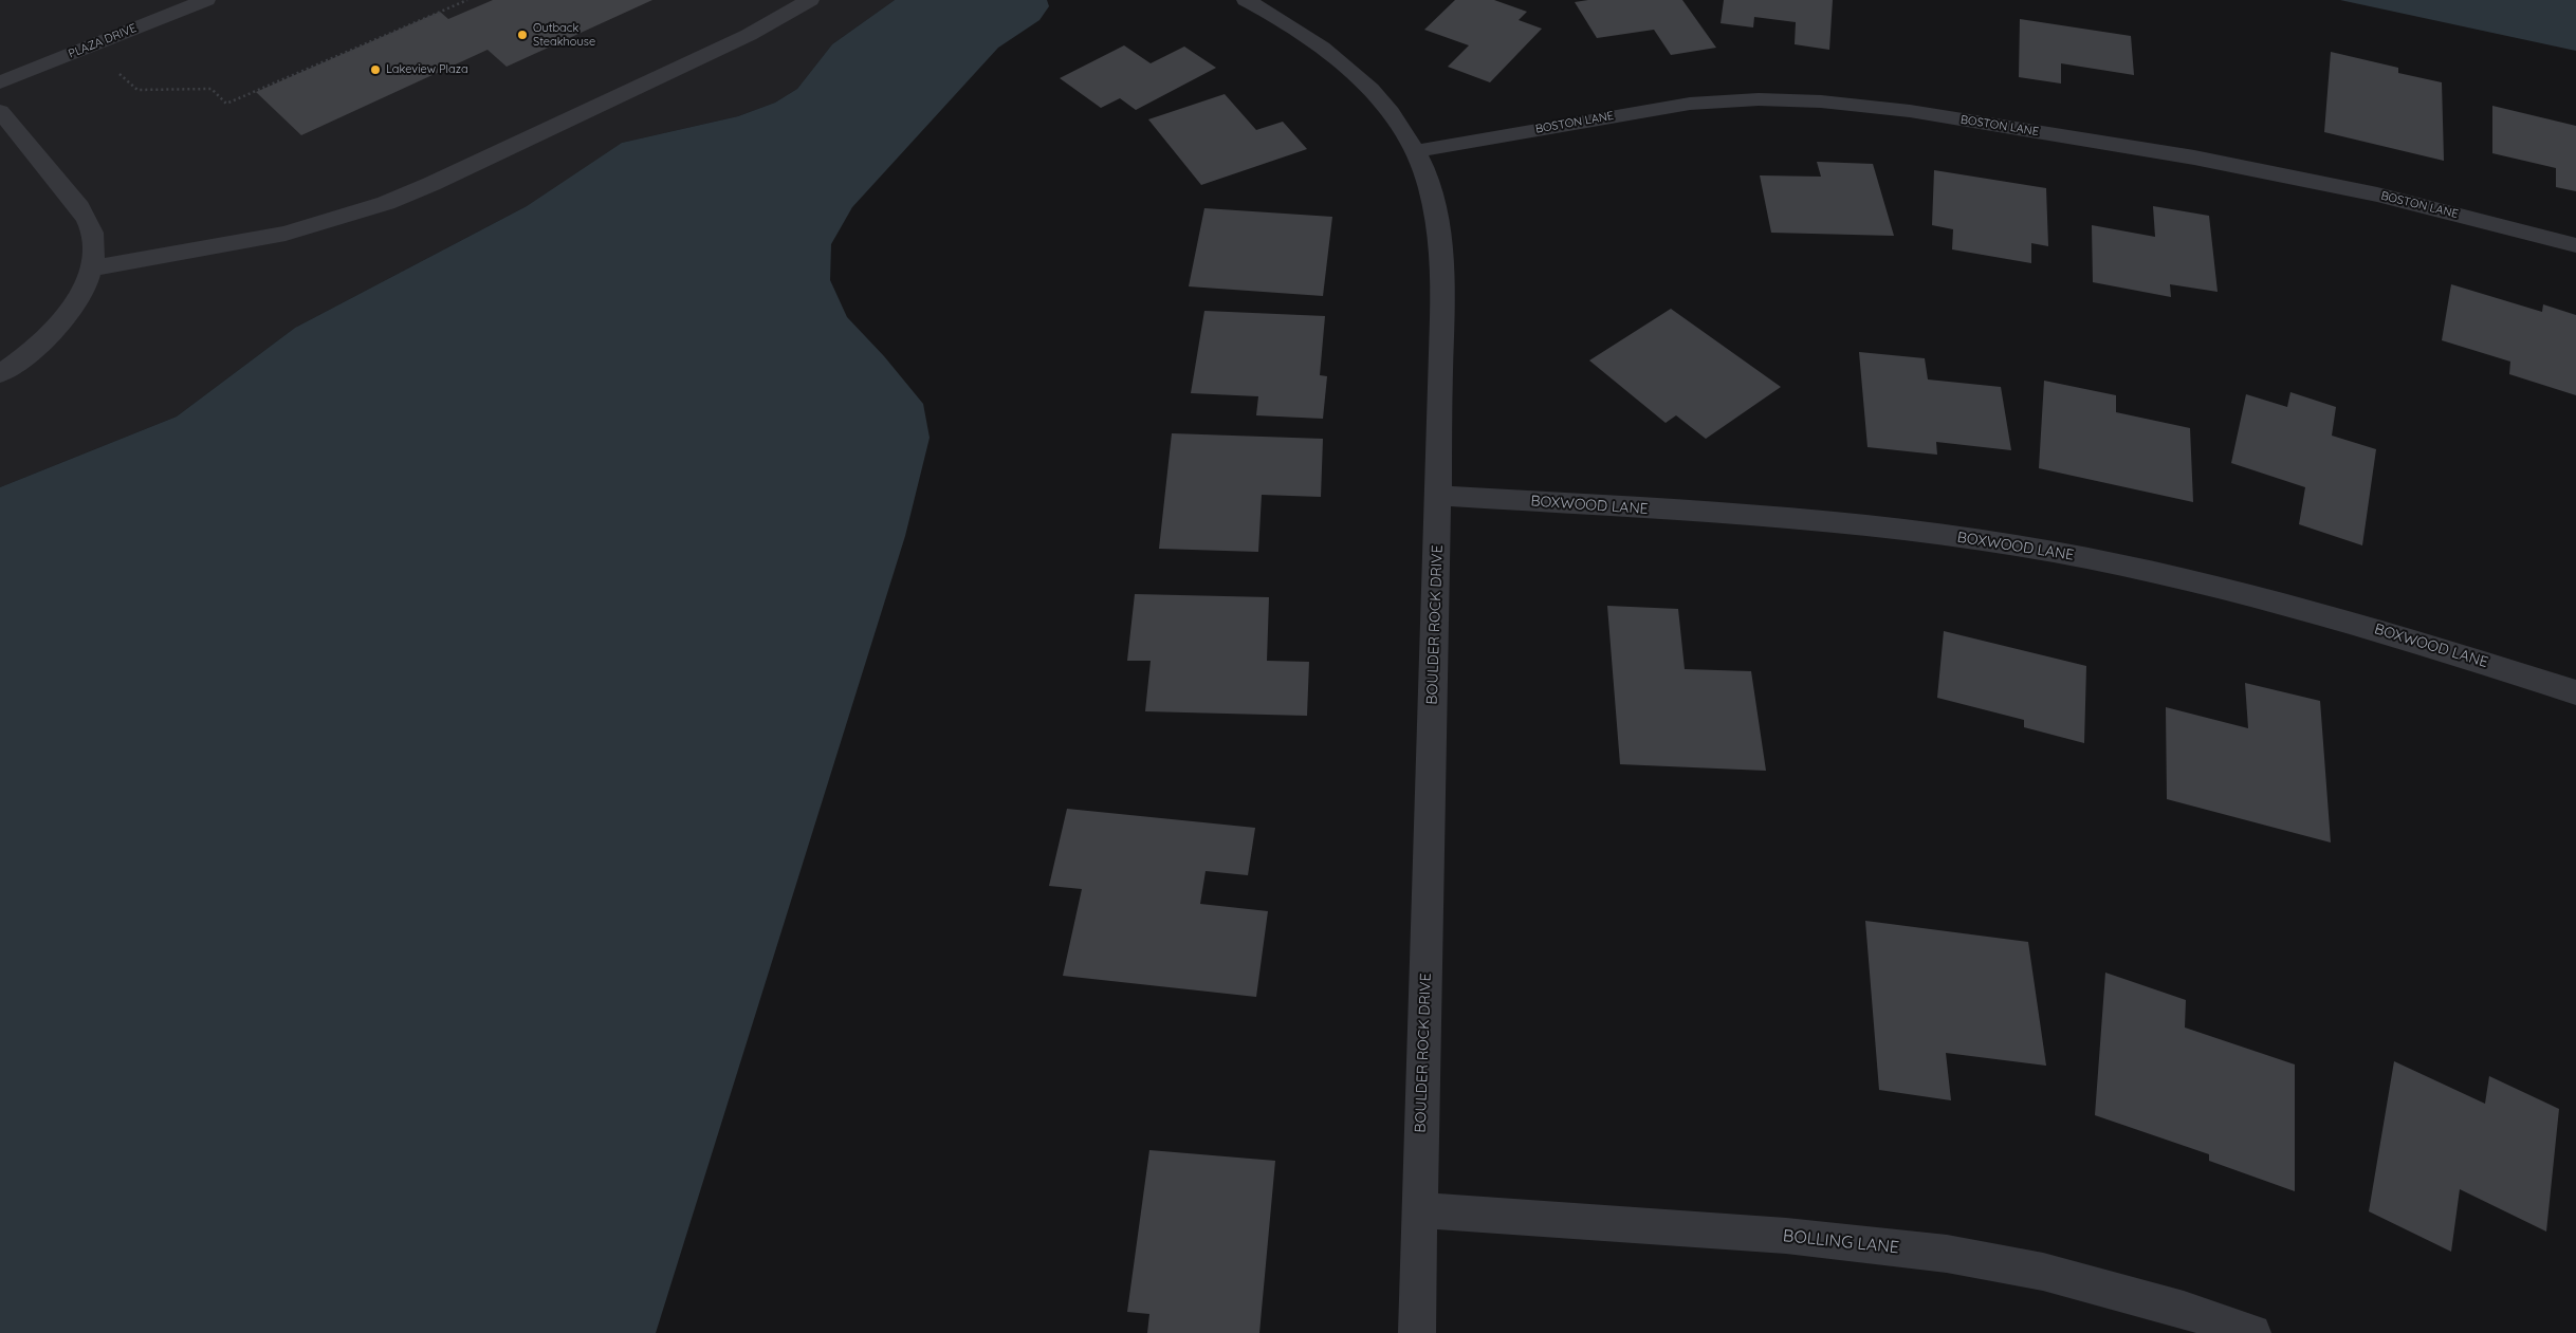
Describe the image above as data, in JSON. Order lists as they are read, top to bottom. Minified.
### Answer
{"streets":{"street":["PLAZA DRIVE","BOSTON LANE","BOXWOOD LANE","BOULDER ROCK DRIVE","BOLLING LANE"]},"crossings":[["BOSTON LANE","BOULDER ROCK DRIVE"],["BOXWOOD LANE","BOULDER ROCK DRIVE"],["BOULDER ROCK DRIVE","BOLLING LANE"]],"places":["Outback Steakhouse","Lakeview Plaza"]}
